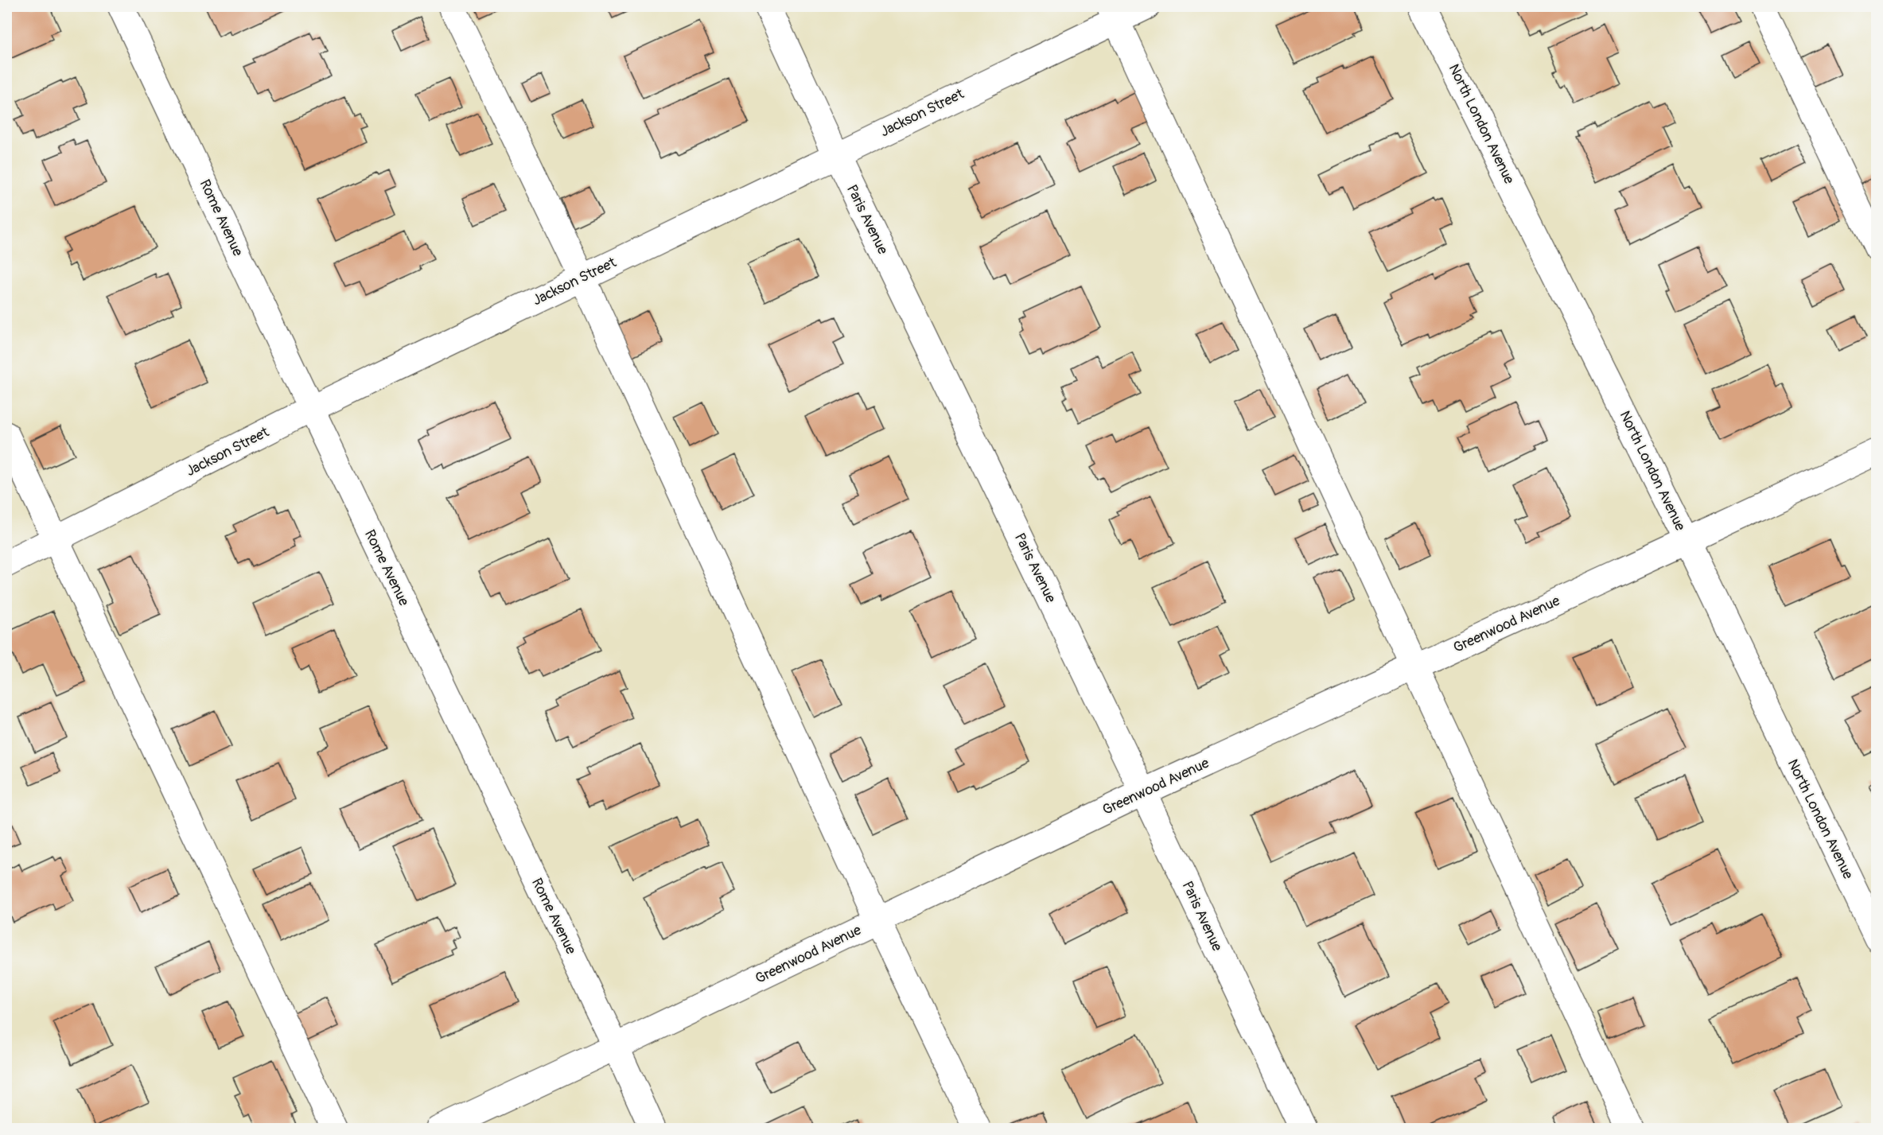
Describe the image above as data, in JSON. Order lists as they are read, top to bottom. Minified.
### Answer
{"streets":{"street":["Jackson Street","North London Avenue","Rome Avenue","Paris Avenue","Greenwood Avenue"]},"crossings":[["Jackson Street","Rome Avenue"],["Jackson Street","Paris Avenue"],["North London Avenue","Greenwood Avenue"],["Rome Avenue","Greenwood Avenue"],["Paris Avenue","Greenwood Avenue"]]}
